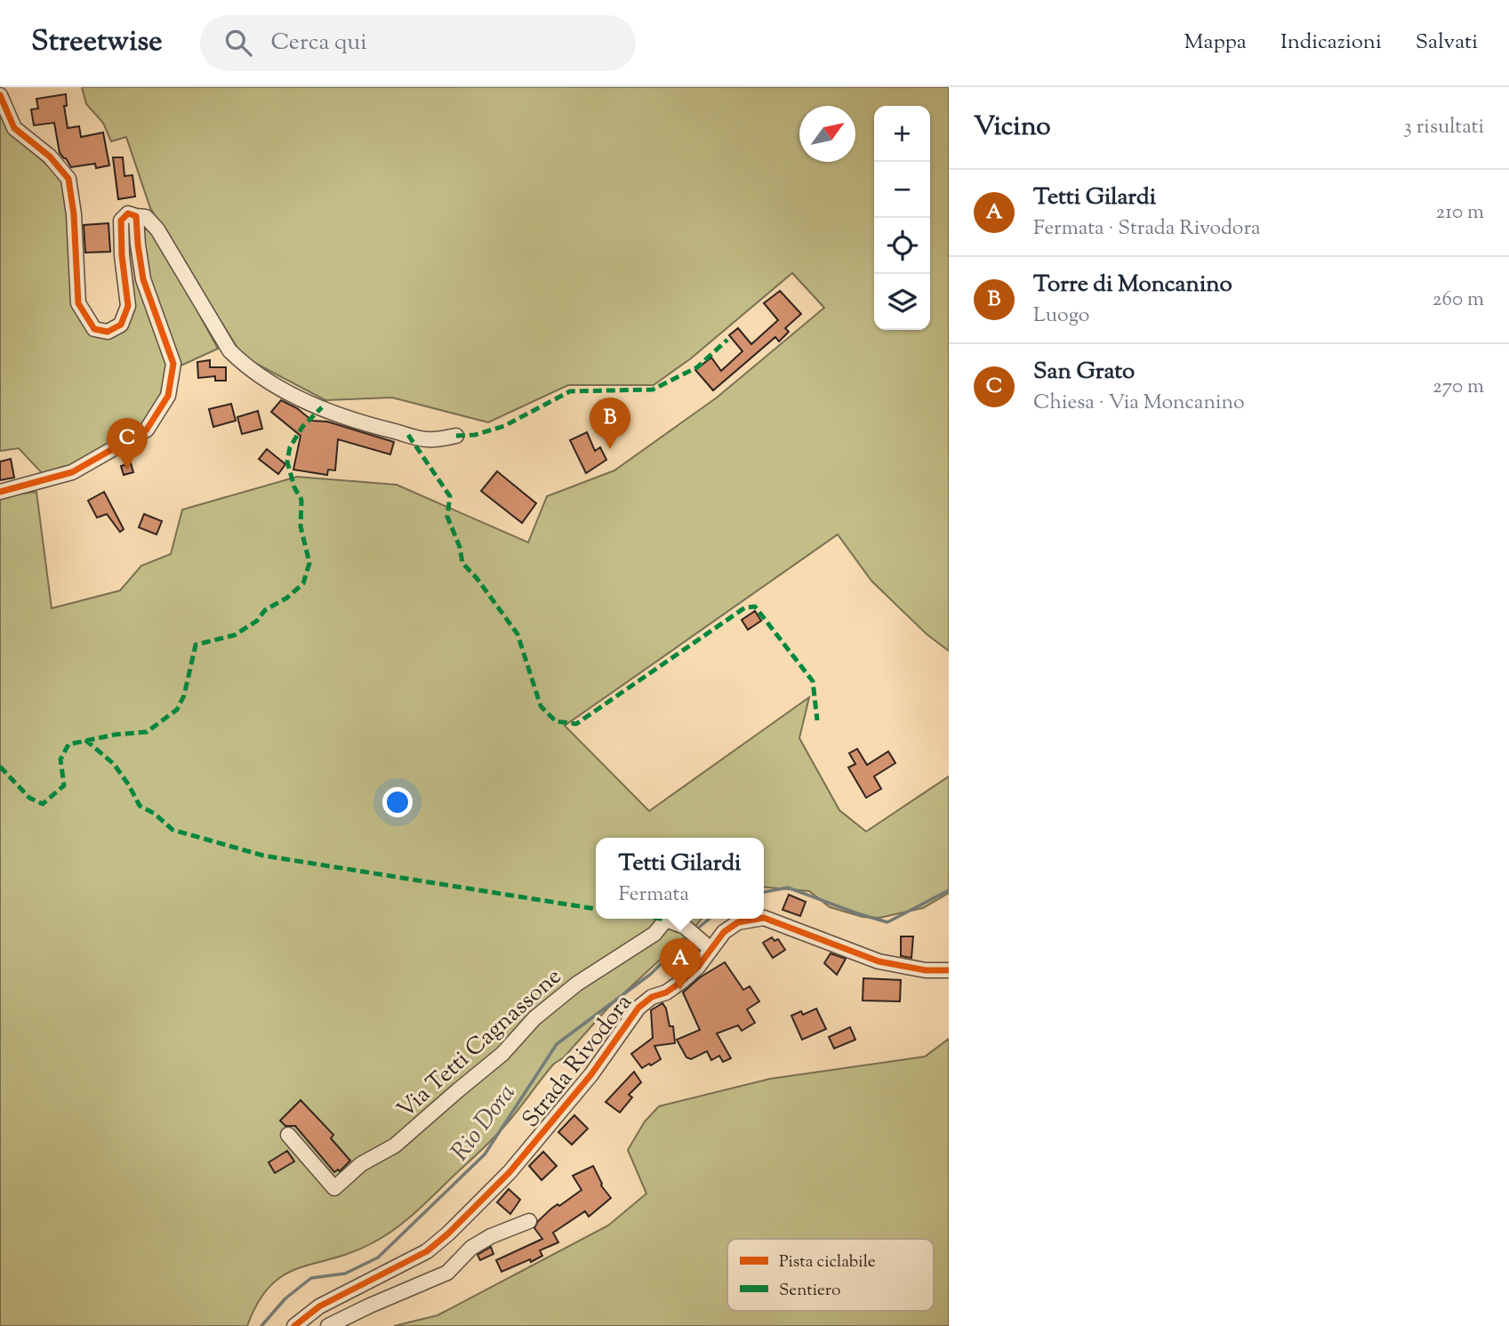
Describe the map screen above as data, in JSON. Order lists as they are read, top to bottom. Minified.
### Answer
{"streets":{"street":["Via Tetti Cagnassone","Strada Rivodora"]},"crossings":[["Via Tetti Cagnassone","Strada Rivodora"]],"water":["Rio Dora"],"legend":["Pista ciclabile","Sentiero"],"north":"top right","page":{"header":"Streetwise","search":"Cerca qui","nav":["Mappa","Indicazioni","Salvati"],"heading":["Vicino","3 risultati"],"map_buttons":["+","−"],"list":[{"mark":"A","name":"Tetti Gilardi","note":"Fermata · Strada Rivodora","value":"210 m"},{"mark":"B","name":"Torre di Moncanino","note":"Luogo","value":"260 m"},{"mark":"C","name":"San Grato","note":"Chiesa · Via Moncanino","value":"270 m"}],"pins":["B","C","A"],"popup":["Tetti Gilardi","Fermata"]}}
